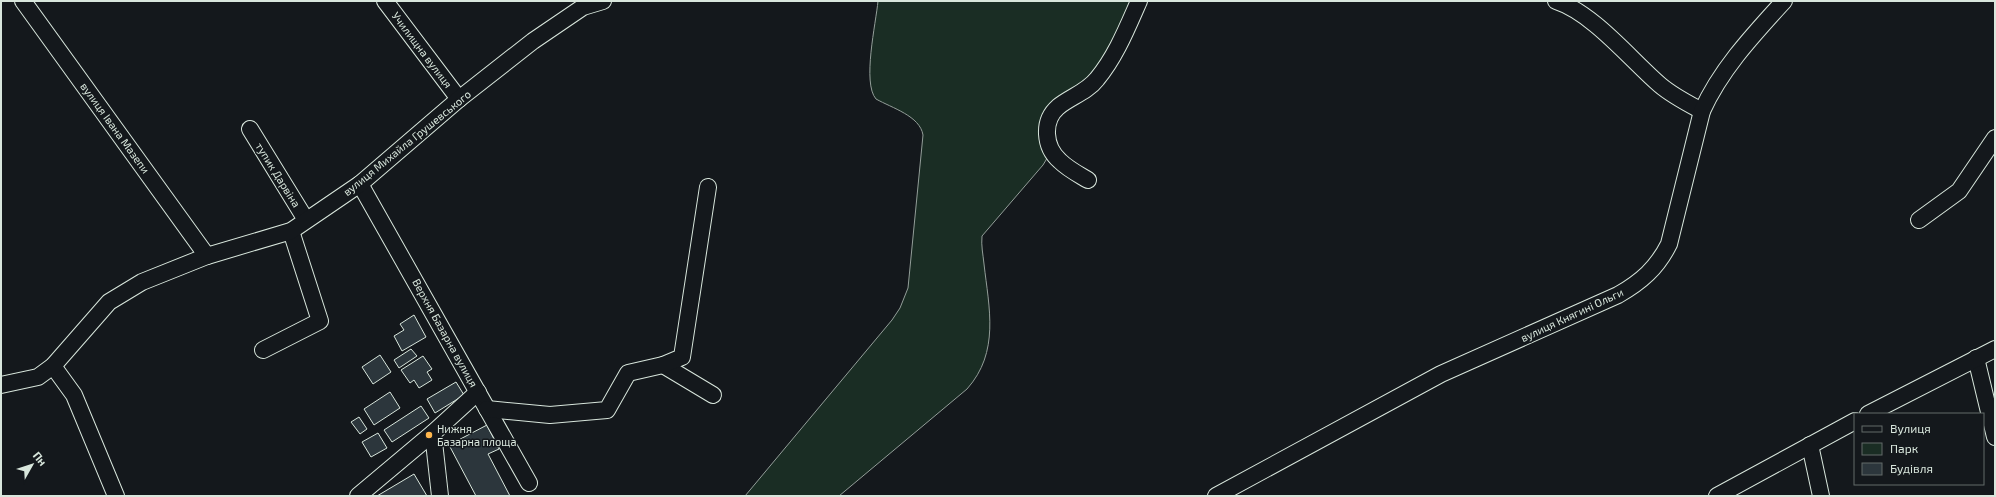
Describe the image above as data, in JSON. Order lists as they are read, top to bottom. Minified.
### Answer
{"streets":{"street":["Училищна вулиця","вулиця Івана Мазепи","вулиця Михайла Грушевського","тупик Дарвіна","вулиця Княгині Ольги","Верхня Базарна вулиця"]},"crossings":[["Училищна вулиця","вулиця Михайла Грушевського"],["вулиця Івана Мазепи","вулиця Михайла Грушевського"],["вулиця Михайла Грушевського","тупик Дарвіна"],["вулиця Михайла Грушевського","Верхня Базарна вулиця"]],"places":["Нижня Базарна площа"],"legend":["Вулиця","Парк","Будівля"],"north":"top right"}
